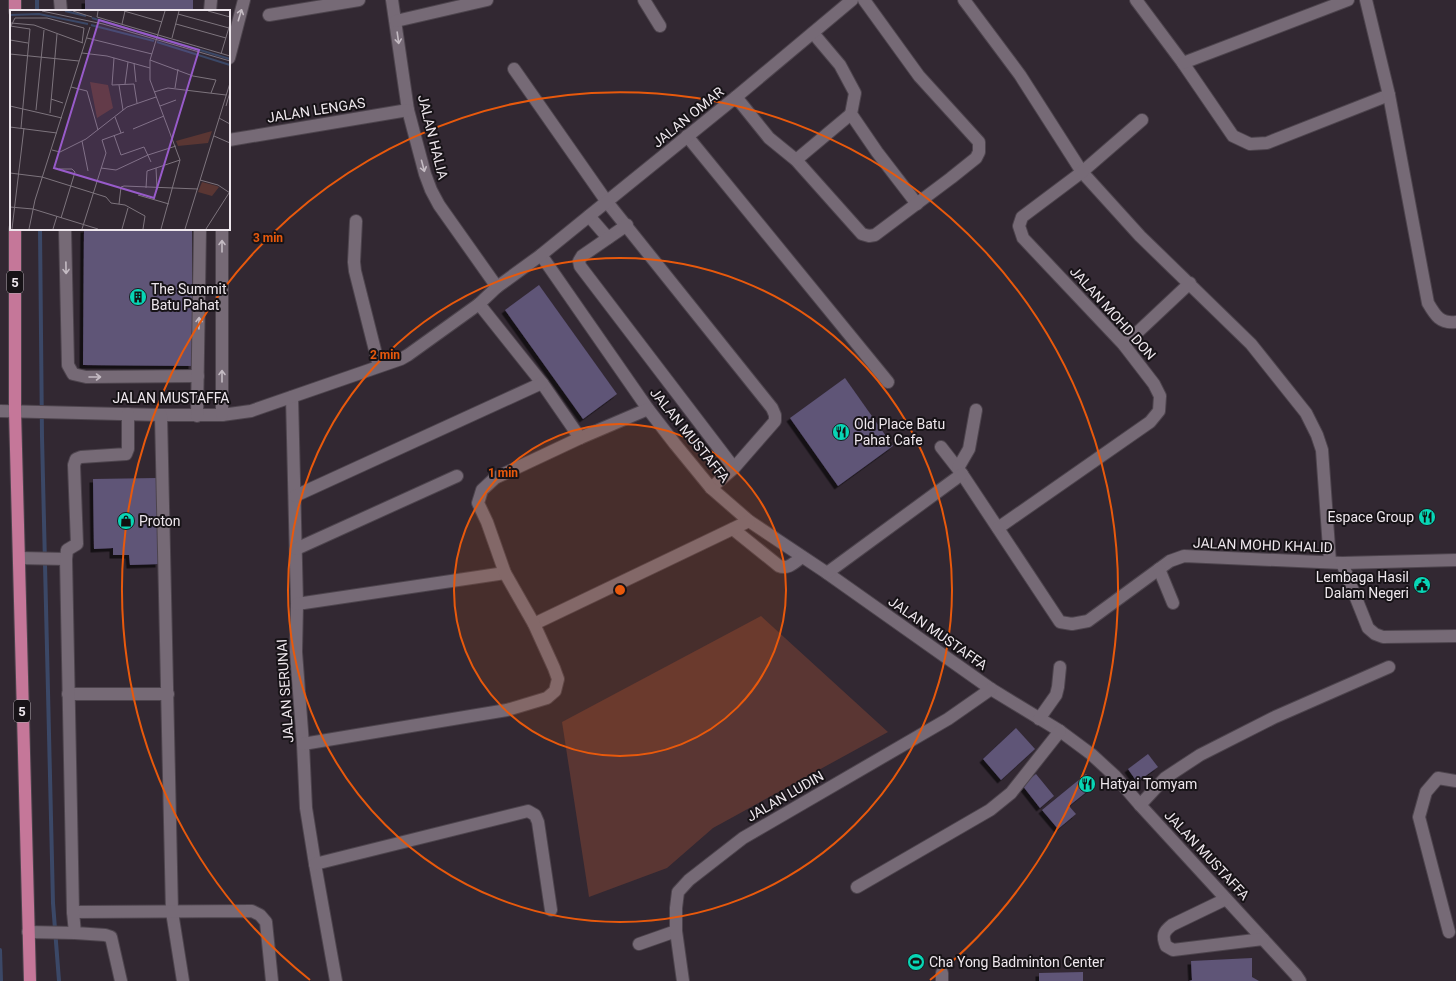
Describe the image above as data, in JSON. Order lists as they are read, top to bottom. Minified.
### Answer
{"streets":{"main road":["5"],"street":["JALAN LENGAS","JALAN OMAR","JALAN HALIA","JALAN MOHD DON","JALAN MUSTAFFA","JALAN MOHD KHALID","JALAN SERUNAI","JALAN LUDIN"]},"crossings":[["JALAN LENGAS","JALAN HALIA"],["JALAN OMAR","JALAN MUSTAFFA"],["JALAN HALIA","JALAN MUSTAFFA"],["5","JALAN MUSTAFFA"],["JALAN MOHD DON","JALAN MOHD KHALID"],["JALAN MUSTAFFA","JALAN SERUNAI"],["JALAN MUSTAFFA","JALAN LUDIN"]],"one_way":["JALAN HALIA"],"places":{"building":["The Summit Batu Pahat"],"restaurant":["Old Place Batu Pahat Cafe","Espace Group","Hatyai Tomyam"],"shop":["Proton"],"public building":["Lembaga Hasil Dalam Negeri"],"sports":["Cha Yong Badminton Center"]},"rings":["3 min","2 min","1 min"]}
